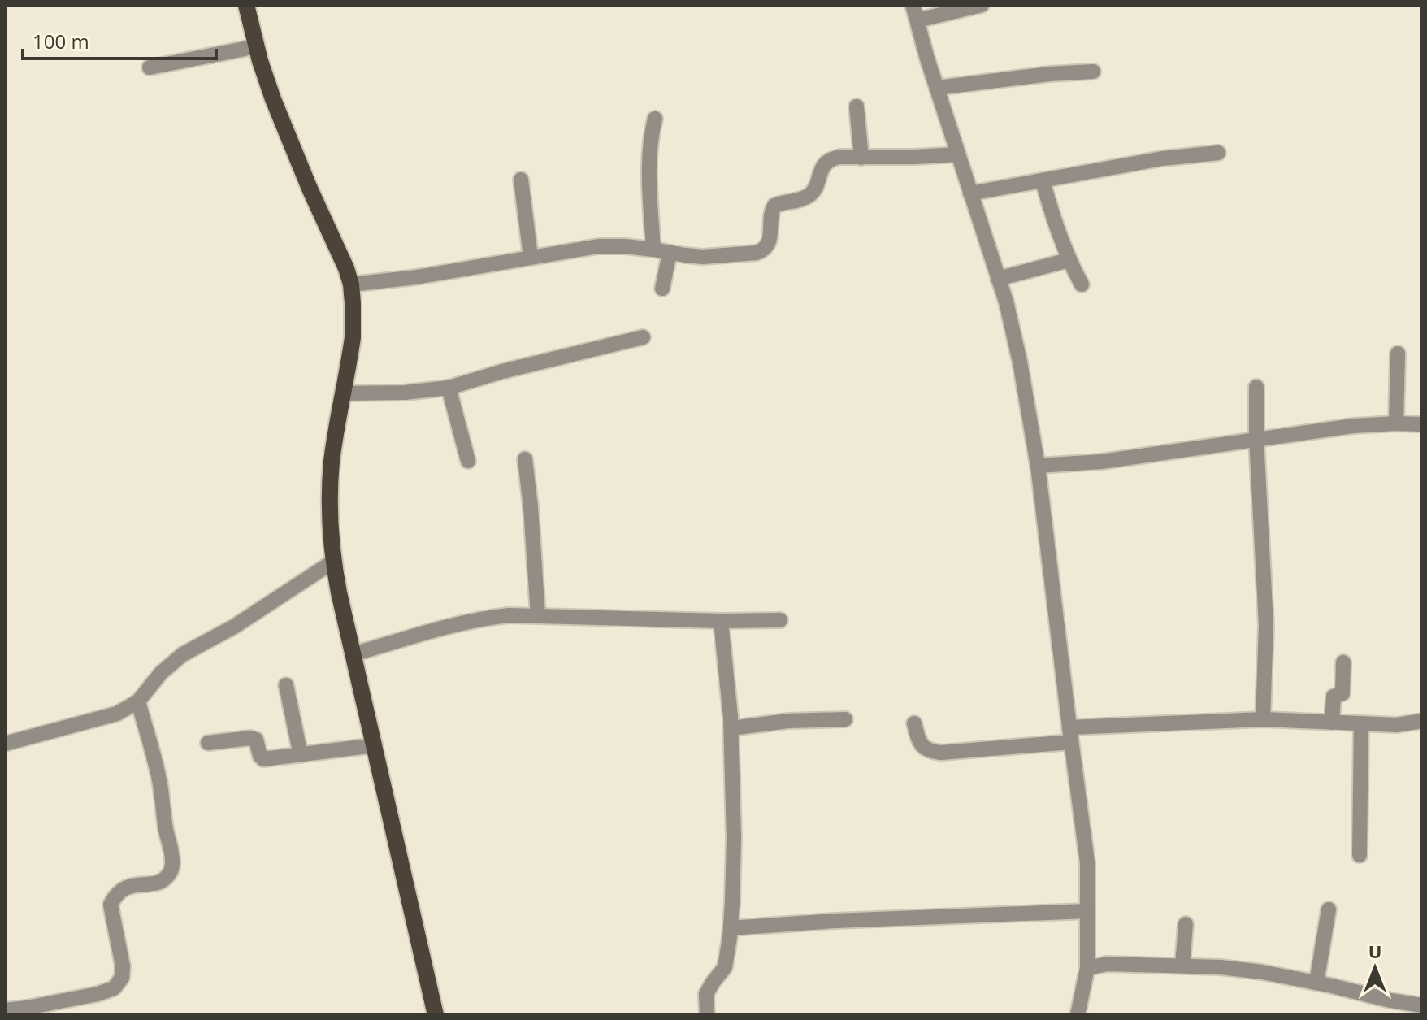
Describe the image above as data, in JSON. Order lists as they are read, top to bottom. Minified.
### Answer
{"scale_bar":"100 m","north":"top"}
